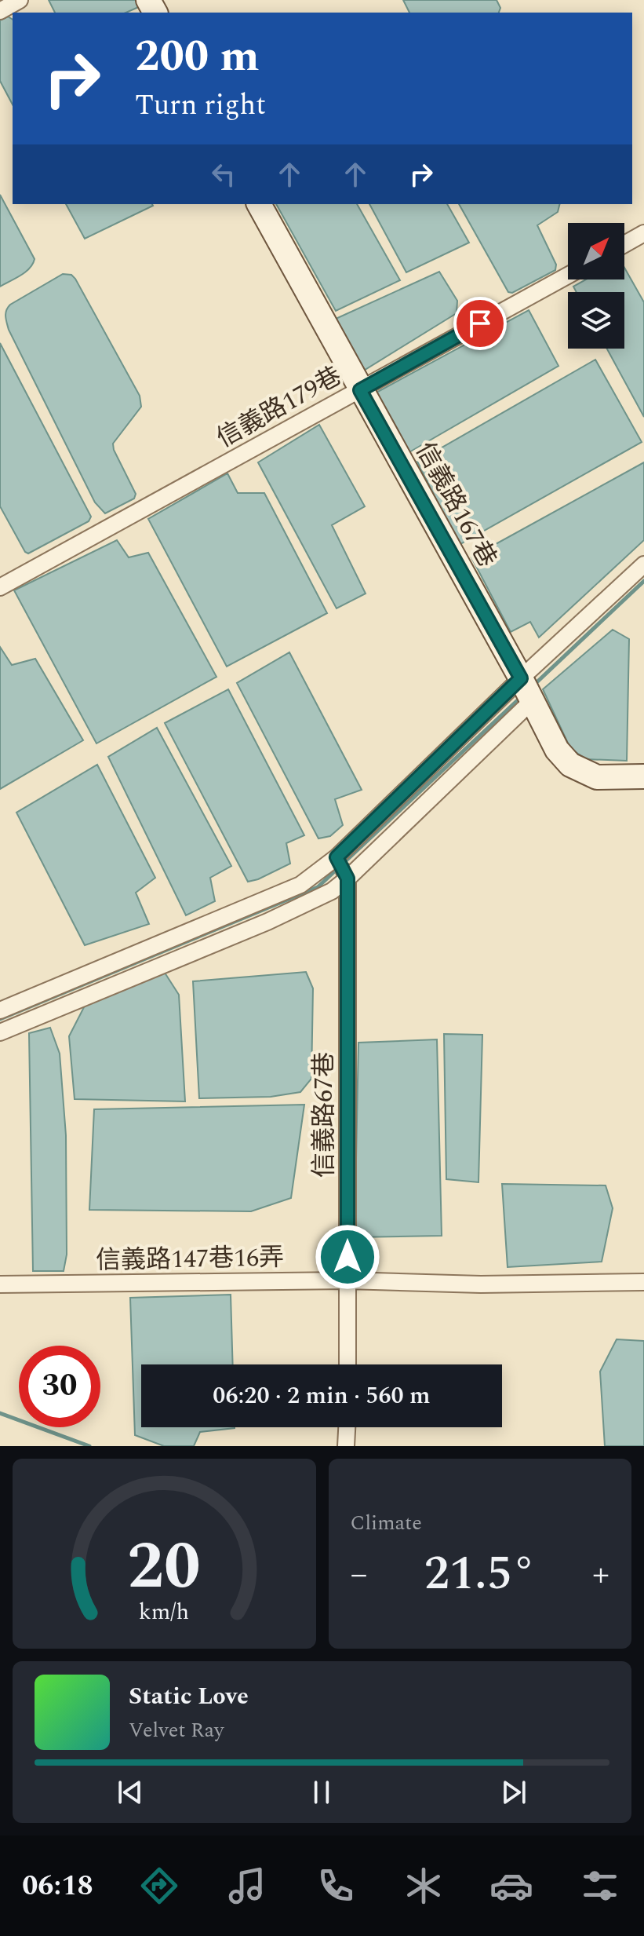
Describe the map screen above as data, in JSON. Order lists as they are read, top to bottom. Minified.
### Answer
{"streets":{"street":["信義路179巷","信義路167巷","信義路67巷","信義路147巷16弄"]},"crossings":[["信義路179巷","信義路167巷"],["信義路67巷","信義路147巷16弄"]],"north":"top right","page":{"turn":["200 m","Turn right"],"limit":"30","trip":"06:20 · 2 min · 560 m","tile":"Climate","heat":["−","21.5°","+"],"song":["Static Love","Velvet Ray"],"tabs":"06:18","gauge":["20","km/h"]}}
